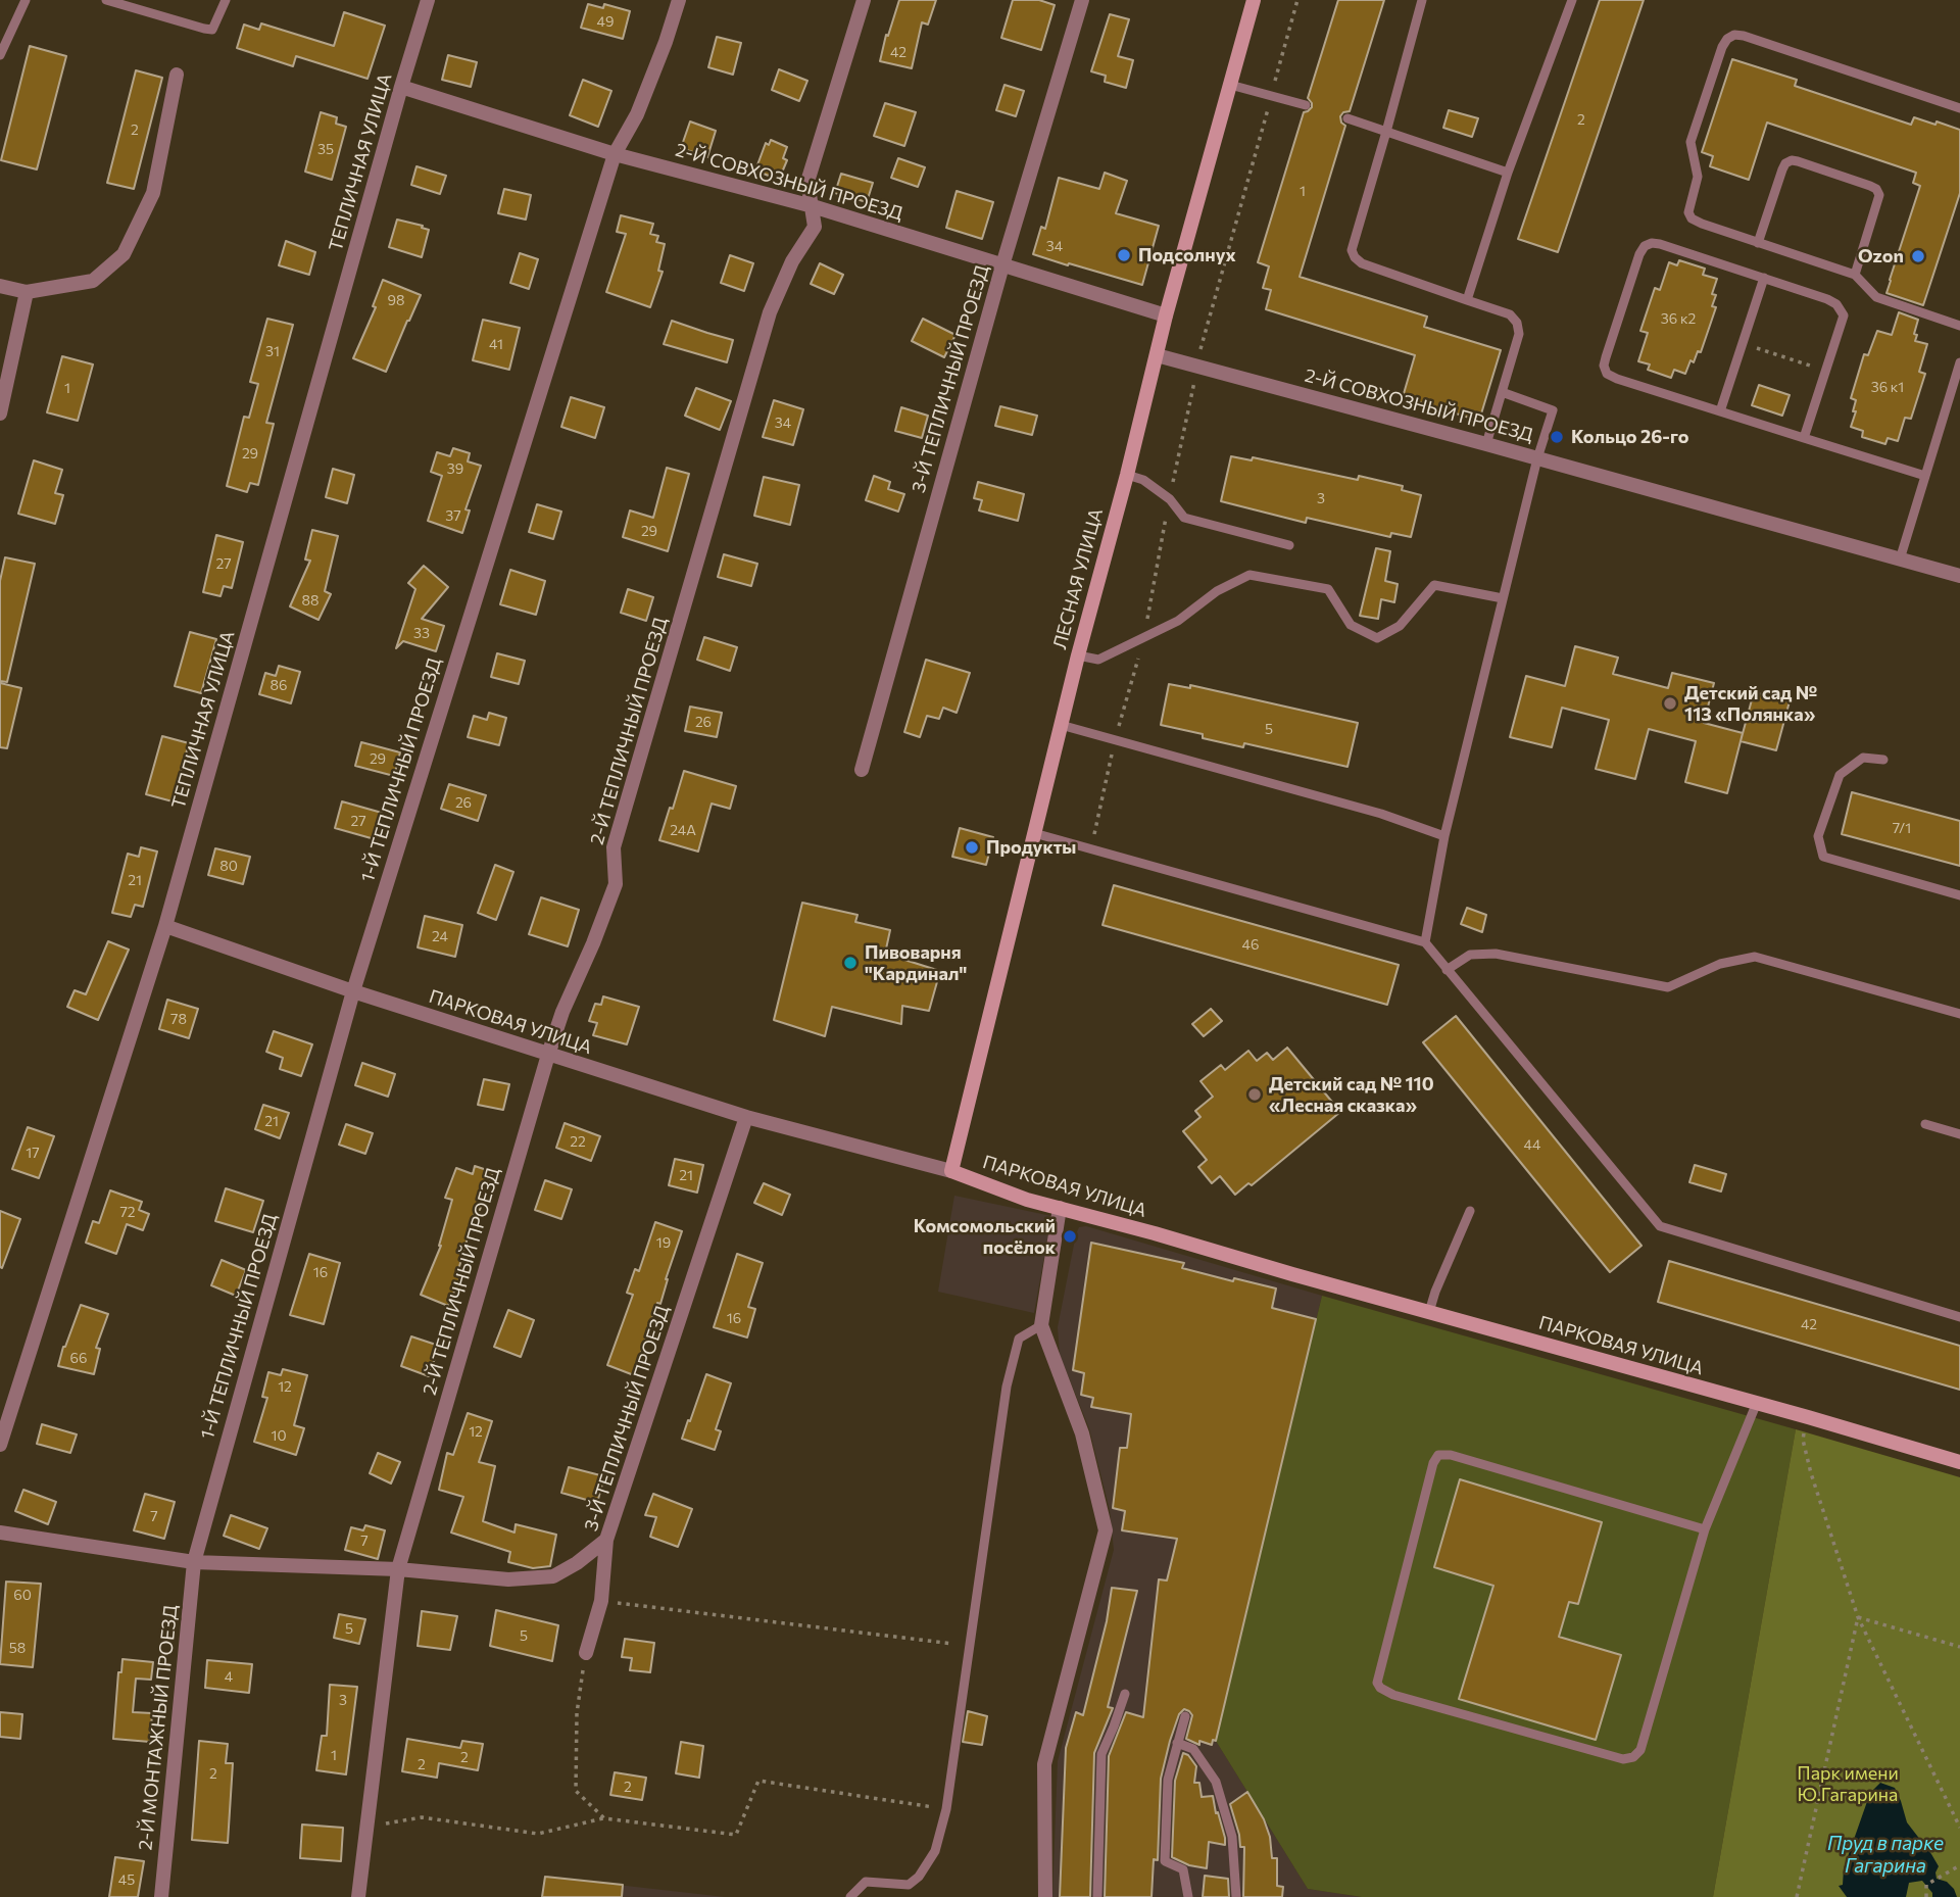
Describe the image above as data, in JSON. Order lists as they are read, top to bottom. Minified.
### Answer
{"streets":{"street":["ТЕПЛИЧНАЯ УЛИЦА","2-Й СОВХОЗНЫЙ ПРОЕЗД","3-Й ТЕПЛИЧНЫЙ ПРОЕЗД","ЛЕСНАЯ УЛИЦА","2-Й ТЕПЛИЧНЫЙ ПРОЕЗД","1-Й ТЕПЛИЧНЫЙ ПРОЕЗД","ПАРКОВАЯ УЛИЦА","2-Й МОНТАЖНЫЙ ПРОЕЗД"]},"crossings":[["ТЕПЛИЧНАЯ УЛИЦА","2-Й СОВХОЗНЫЙ ПРОЕЗД"],["ТЕПЛИЧНАЯ УЛИЦА","ПАРКОВАЯ УЛИЦА"],["2-Й СОВХОЗНЫЙ ПРОЕЗД","3-Й ТЕПЛИЧНЫЙ ПРОЕЗД"],["2-Й СОВХОЗНЫЙ ПРОЕЗД","ЛЕСНАЯ УЛИЦА"],["2-Й СОВХОЗНЫЙ ПРОЕЗД","2-Й ТЕПЛИЧНЫЙ ПРОЕЗД"],["2-Й СОВХОЗНЫЙ ПРОЕЗД","1-Й ТЕПЛИЧНЫЙ ПРОЕЗД"],["3-Й ТЕПЛИЧНЫЙ ПРОЕЗД","ПАРКОВАЯ УЛИЦА"],["ЛЕСНАЯ УЛИЦА","ПАРКОВАЯ УЛИЦА"],["2-Й ТЕПЛИЧНЫЙ ПРОЕЗД","ПАРКОВАЯ УЛИЦА"],["1-Й ТЕПЛИЧНЫЙ ПРОЕЗД","ПАРКОВАЯ УЛИЦА"],["1-Й ТЕПЛИЧНЫЙ ПРОЕЗД","2-Й МОНТАЖНЫЙ ПРОЕЗД"]],"water":["Пруд в парке Гагарина"],"parks":["Парк имени Ю.Гагарина"],"places":["Подсолнух","Ozon","Кольцо 26-го","Детский сад № 113 «Полянка»","Продукты","Пивоварня \"Кардинал\"","Детский сад № 110 «Лесная сказка»","Комсомольский посёлок"],"house_numbers":["49","42","2","2","35","1","34","98","36 к2","41","31","36 к1","1","34","29","39","3","37","29","27","88","33","86","26","5","29","26","27","7/1","24А","80","21","24","46","78","21","22","44","17","21","72","19","16","16","42","66","12","12","10","7","7","60","5","5","58","4","3","1","2","2","2","2","45"]}
